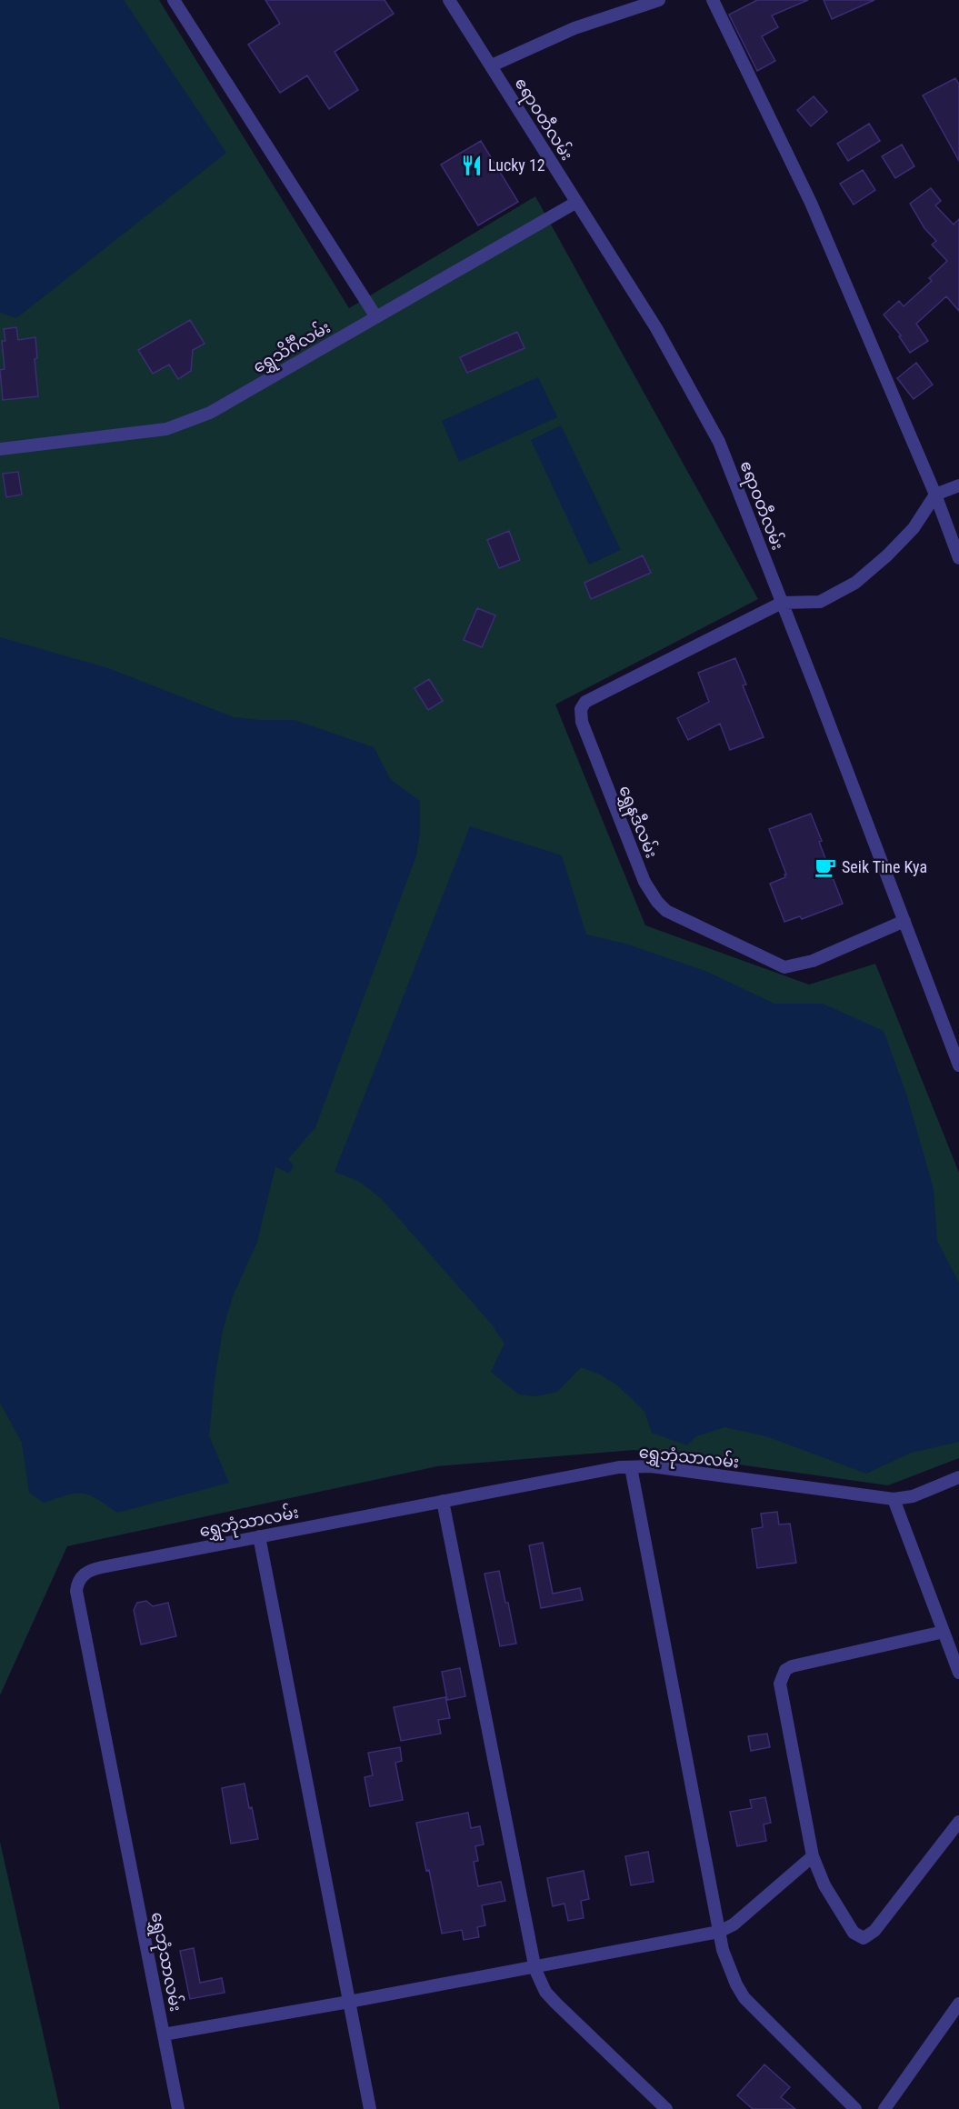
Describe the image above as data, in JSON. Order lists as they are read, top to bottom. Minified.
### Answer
{"streets":{"street":["ဧရာဝတီလမ်း","ရွှေသိင်္ဂီလမ်း","ရွှေနဒီလမ်း","ရွှေဘုံသာလမ်း"]},"crossings":[["ဧရာဝတီလမ်း","ရွှေသိင်္ဂီလမ်း"],["ဧရာဝတီလမ်း","ရွှေနဒီလမ်း"]],"places":{"restaurant":["Lucky 12"],"cafe":["Seik Tine Kya"]}}
